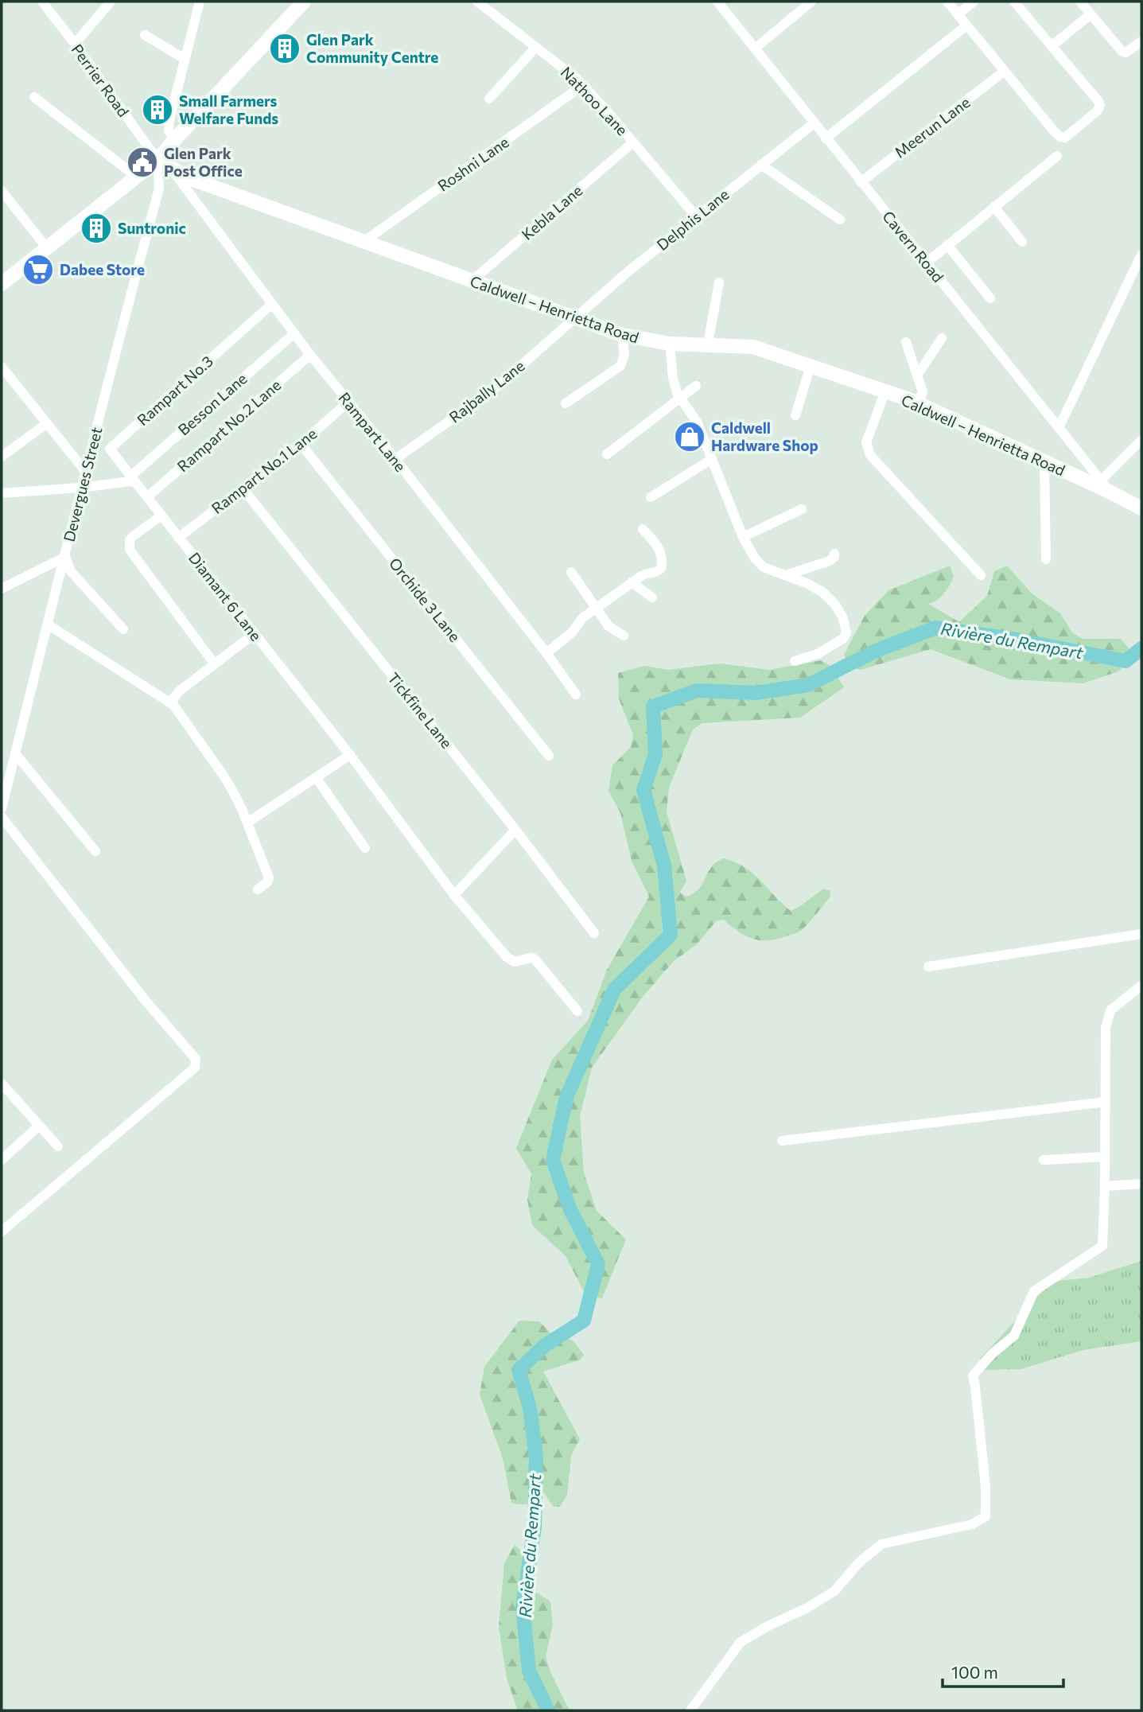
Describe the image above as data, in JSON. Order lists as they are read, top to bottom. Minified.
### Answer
{"streets":{"main road":["Caldwell – Henrietta Road"],"street":["Perrier Road","Nathoo Lane","Meerun Lane","Roshni Lane","Kebla Lane","Delphis Lane","Cavern Road","Rampart No.3","Rajbally Lane","Besson Lane","Rampart No.2 Lane","Rampart Lane","Rampart No.1 Lane","Devergues Street","Diamant 6 Lane","Orchide 3 Lane","Tickfine Lane"]},"crossings":[["Perrier Road","Caldwell – Henrietta Road"],["Perrier Road","Rampart Lane"],["Perrier Road","Devergues Street"],["Nathoo Lane","Roshni Lane"],["Nathoo Lane","Kebla Lane"],["Nathoo Lane","Delphis Lane"],["Meerun Lane","Cavern Road"],["Roshni Lane","Caldwell – Henrietta Road"],["Kebla Lane","Caldwell – Henrietta Road"],["Delphis Lane","Cavern Road"],["Delphis Lane","Caldwell – Henrietta Road"],["Delphis Lane","Rajbally Lane"],["Cavern Road","Caldwell – Henrietta Road"],["Caldwell – Henrietta Road","Rajbally Lane"],["Caldwell – Henrietta Road","Rampart Lane"],["Caldwell – Henrietta Road","Devergues Street"],["Rampart No.3","Rampart Lane"],["Rajbally Lane","Rampart Lane"],["Besson Lane","Rampart Lane"],["Besson Lane","Diamant 6 Lane"],["Rampart No.2 Lane","Rampart Lane"],["Rampart No.2 Lane","Diamant 6 Lane"],["Rampart Lane","Rampart No.1 Lane"],["Rampart Lane","Devergues Street"],["Rampart No.1 Lane","Diamant 6 Lane"],["Rampart No.1 Lane","Orchide 3 Lane"],["Rampart No.1 Lane","Tickfine Lane"]],"water":["Rivière du Rempart"],"places":{"building":["Glen Park Community Centre","Small Farmers Welfare Funds","Suntronic"],"public building":["Glen Park Post Office"],"supermarket":["Dabee Store"],"shop":["Caldwell Hardware Shop"]},"scale_bar":"100 m"}
